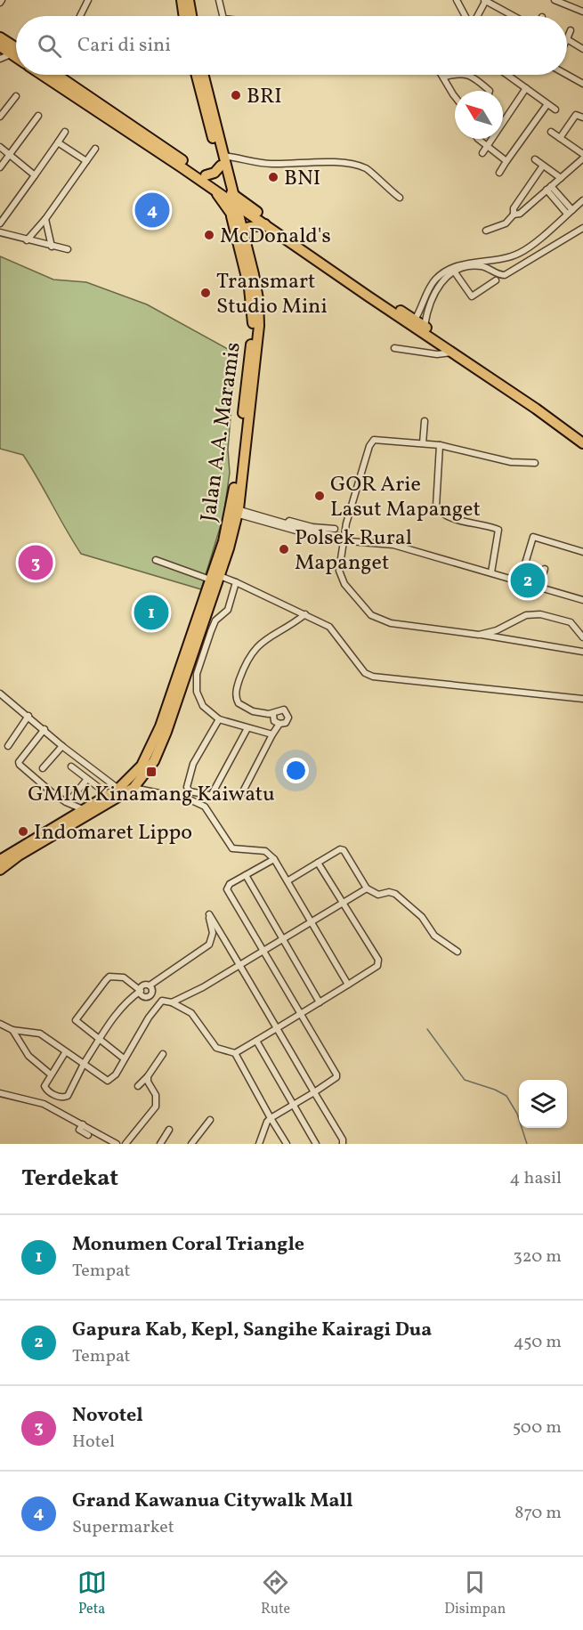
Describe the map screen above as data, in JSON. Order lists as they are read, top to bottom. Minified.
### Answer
{"streets":{"highway":["Jalan A.A. Maramis"]},"places":{"other":["BRI","BNI","McDonald's","Transmart Studio Mini","GOR Arie Lasut Mapanget","Polsek Rural Mapanget","Indomaret Lippo"],"transit":["GMIM Kinamang Kaiwatu"]},"north":"top left","page":{"search":"Cari di sini","pins":["4","3","2","1"],"heading":["Terdekat","4 hasil"],"list":[{"mark":"1","name":"Monumen Coral Triangle","note":"Tempat","value":"320 m"},{"mark":"2","name":"Gapura Kab, Kepl, Sangihe Kairagi Dua","note":"Tempat","value":"450 m"},{"mark":"3","name":"Novotel","note":"Hotel","value":"500 m"},{"mark":"4","name":"Grand Kawanua Citywalk Mall","note":"Supermarket","value":"870 m"}],"nav":["Peta","Rute","Disimpan"]}}
